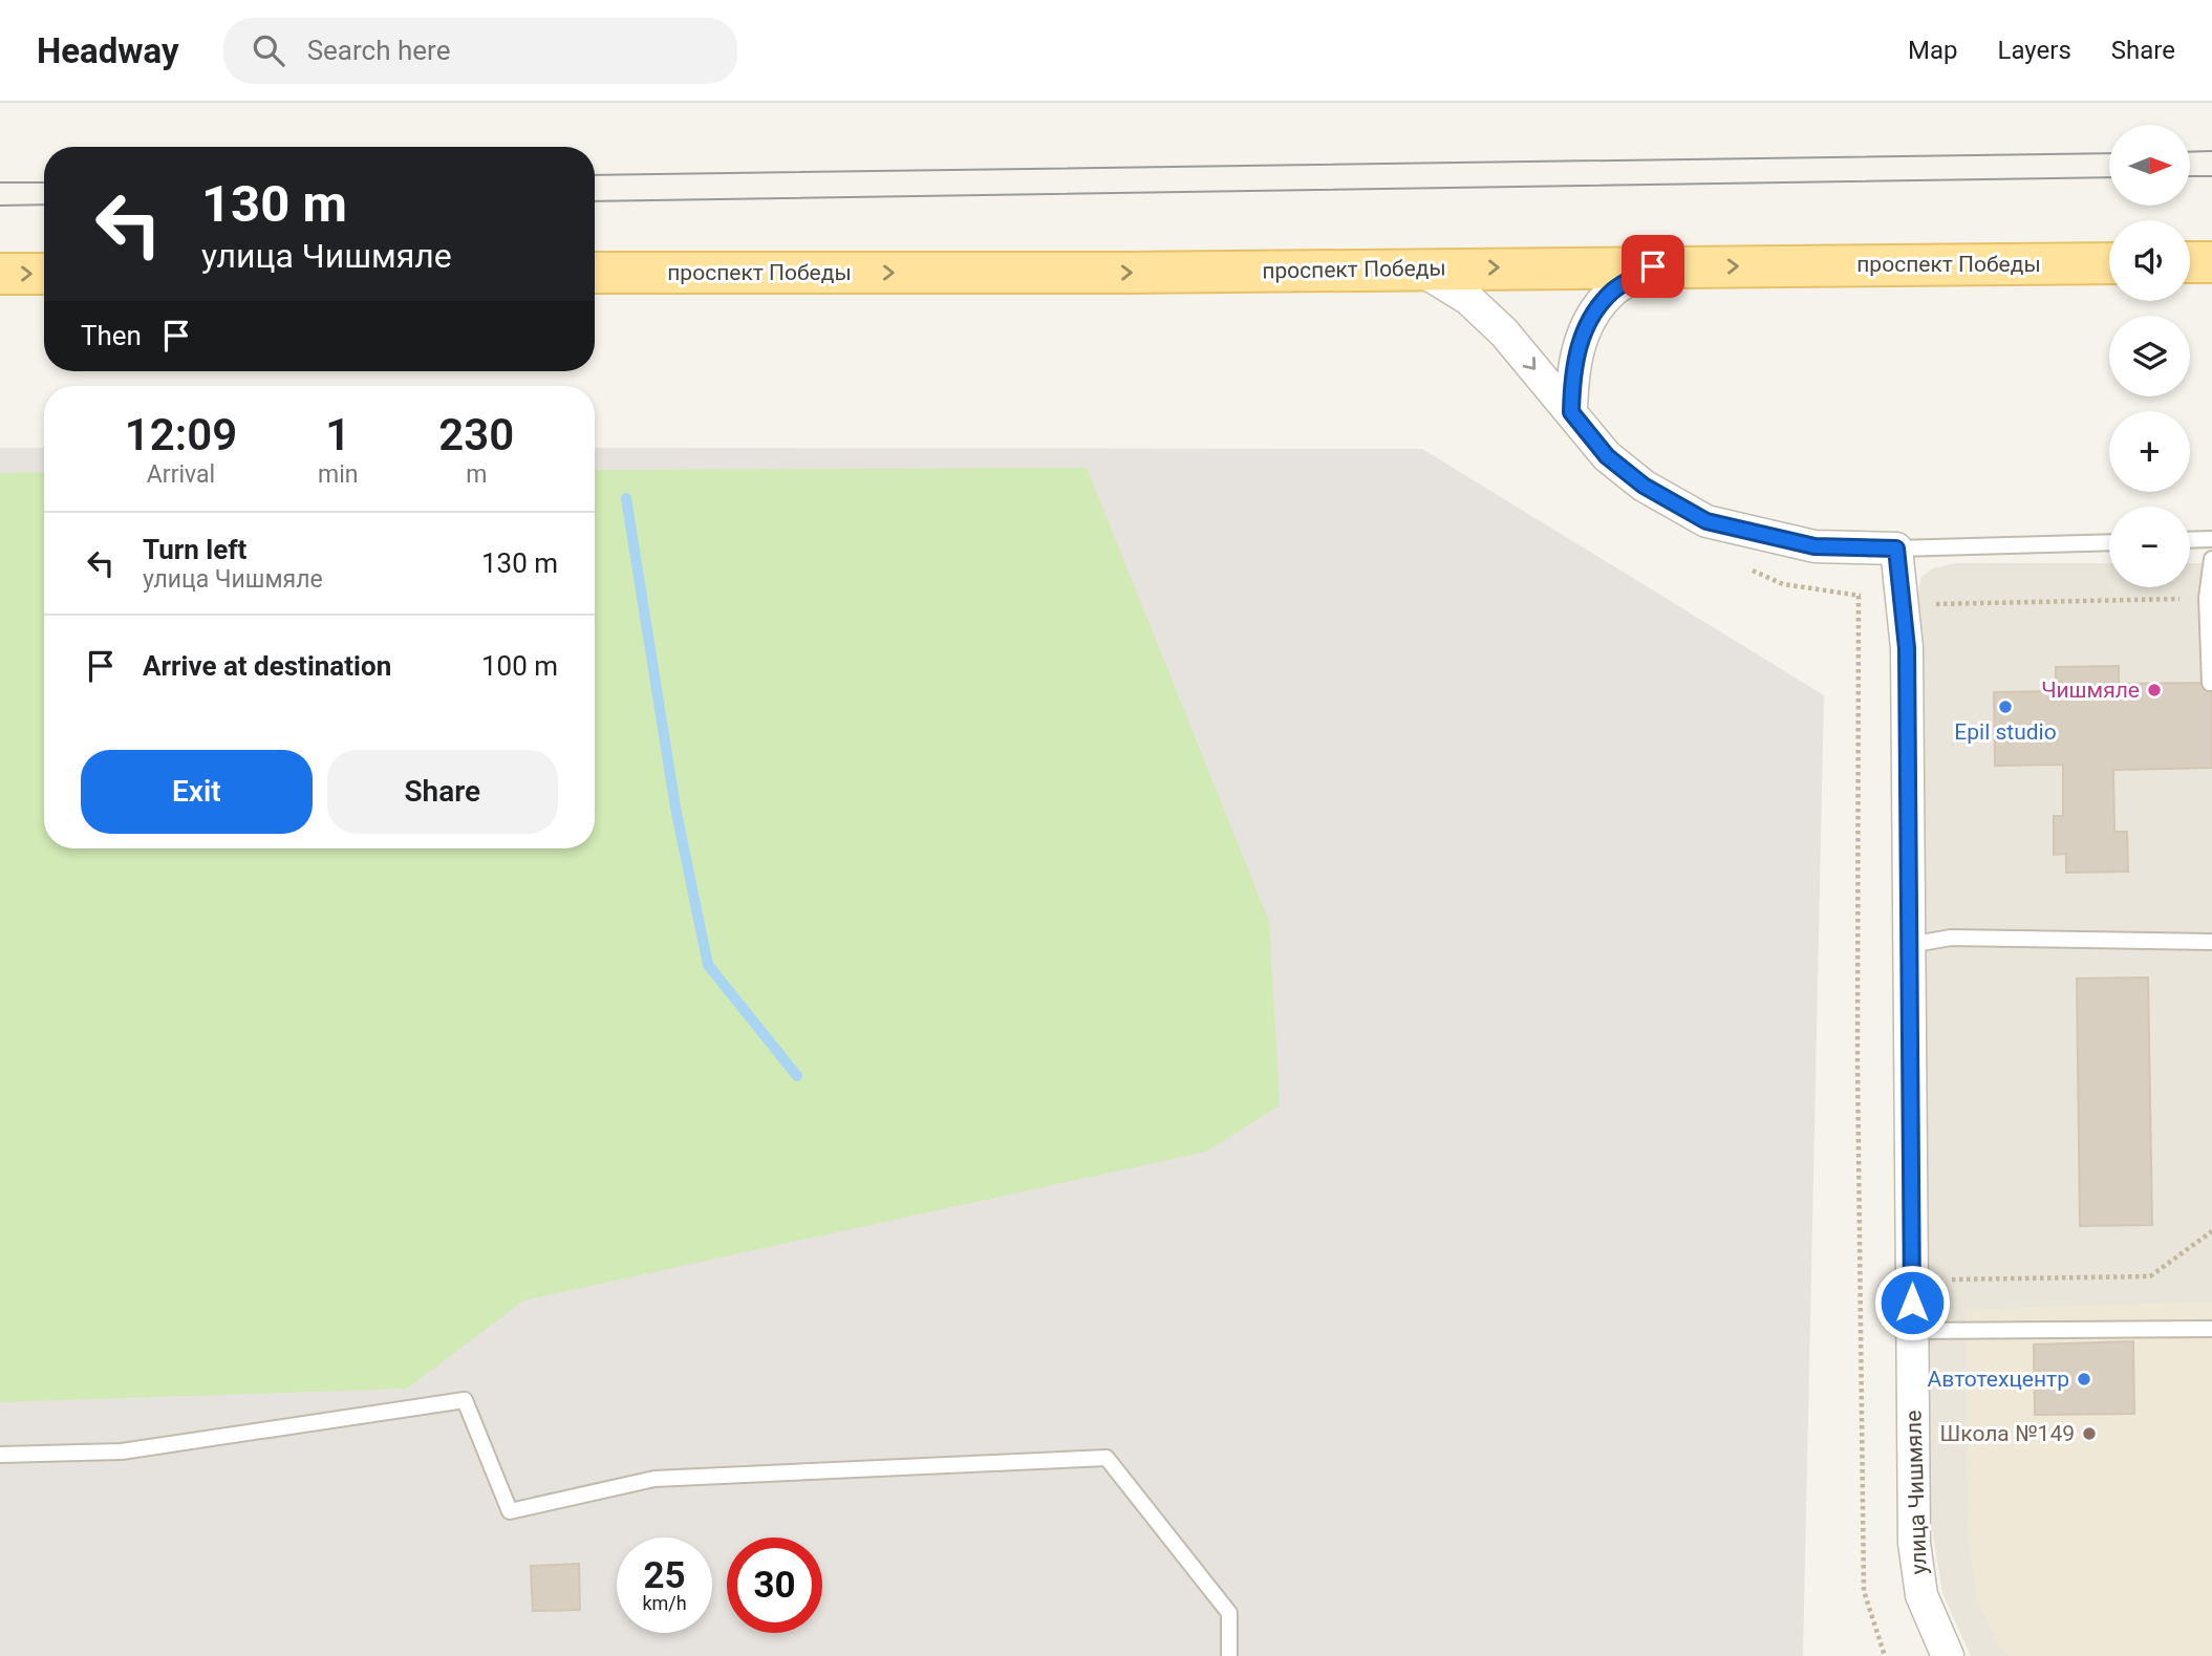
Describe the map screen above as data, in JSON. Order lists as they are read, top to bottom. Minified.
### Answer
{"streets":{"main road":["проспект Победы"],"street":["улица Чишмяле"]},"one_way":["проспект Победы"],"places":["Чишмяле","Epil studio","Автотехцентр","Школа №149"],"north":"right","page":{"header":"Headway","search":"Search here","nav":["Map","Layers","Share"],"map_buttons":["+","−"],"turn":["130 m","улица Чишмяле"],"then":"Then","eta":["12:09","Arrival","1","min","230","m"],"list":[{"name":"Turn left","note":"улица Чишмяле","value":"130 m"},{"name":"Arrive at destination","value":"100 m"}],"buttons":["Exit","Share"],"speed":"25 km/h","limit":"30"}}
